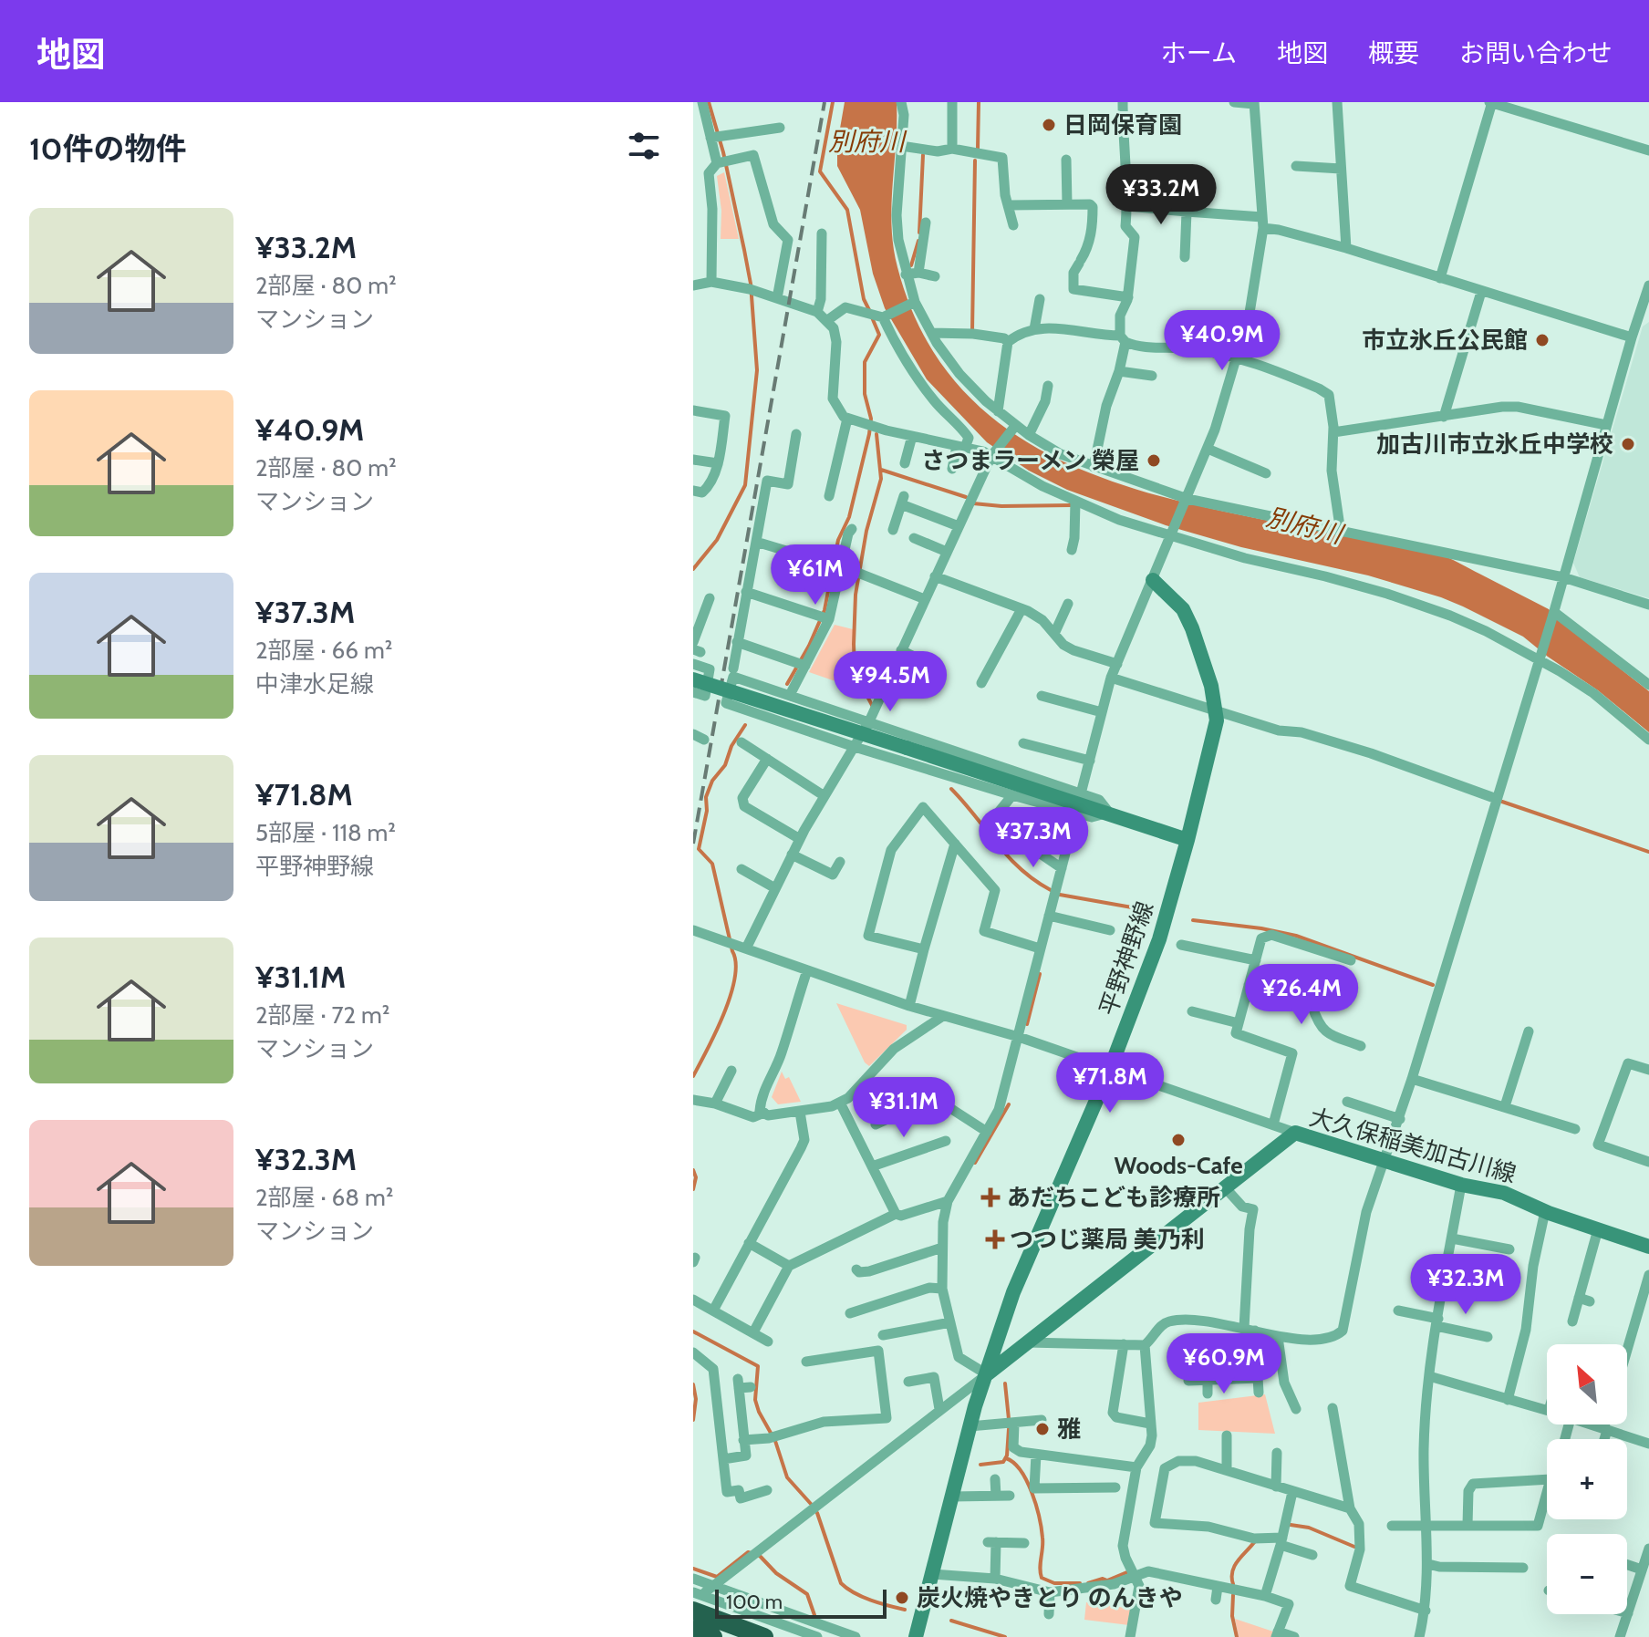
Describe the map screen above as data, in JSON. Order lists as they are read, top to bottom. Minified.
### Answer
{"streets":{"street":["平野神野線","大久保稲美加古川線"]},"crossings":[["平野神野線","大久保稲美加古川線"]],"water":["別府川"],"places":{"other":["日岡保育園","市立氷丘公民館","加古川市立氷丘中学校","さつまラーメン 榮屋","Woods-Cafe","雅","炭火焼やきとり のんきや"],"health":["あだちこども診療所","つつじ薬局 美乃利"]},"scale_bar":"100 m","north":"top left","page":{"header":"地図","nav":["ホーム","地図","概要","お問い合わせ"],"heading":"10件の物件","price":["¥33.2M","¥40.9M","¥61M","¥94.5M","¥37.3M","¥26.4M","¥71.8M","¥31.1M","¥32.3M","¥60.9M"],"list":[{"name":"¥33.2M","note":"2部屋 · 80 m² · マンション"},{"name":"¥40.9M","note":"2部屋 · 80 m² · マンション"},{"name":"¥37.3M","note":"2部屋 · 66 m² · 中津水足線"},{"name":"¥71.8M","note":"5部屋 · 118 m² · 平野神野線"},{"name":"¥31.1M","note":"2部屋 · 72 m² · マンション"},{"name":"¥32.3M","note":"2部屋 · 68 m² · マンション"}],"map_buttons":["+","−"],"scale":"100 m"}}
